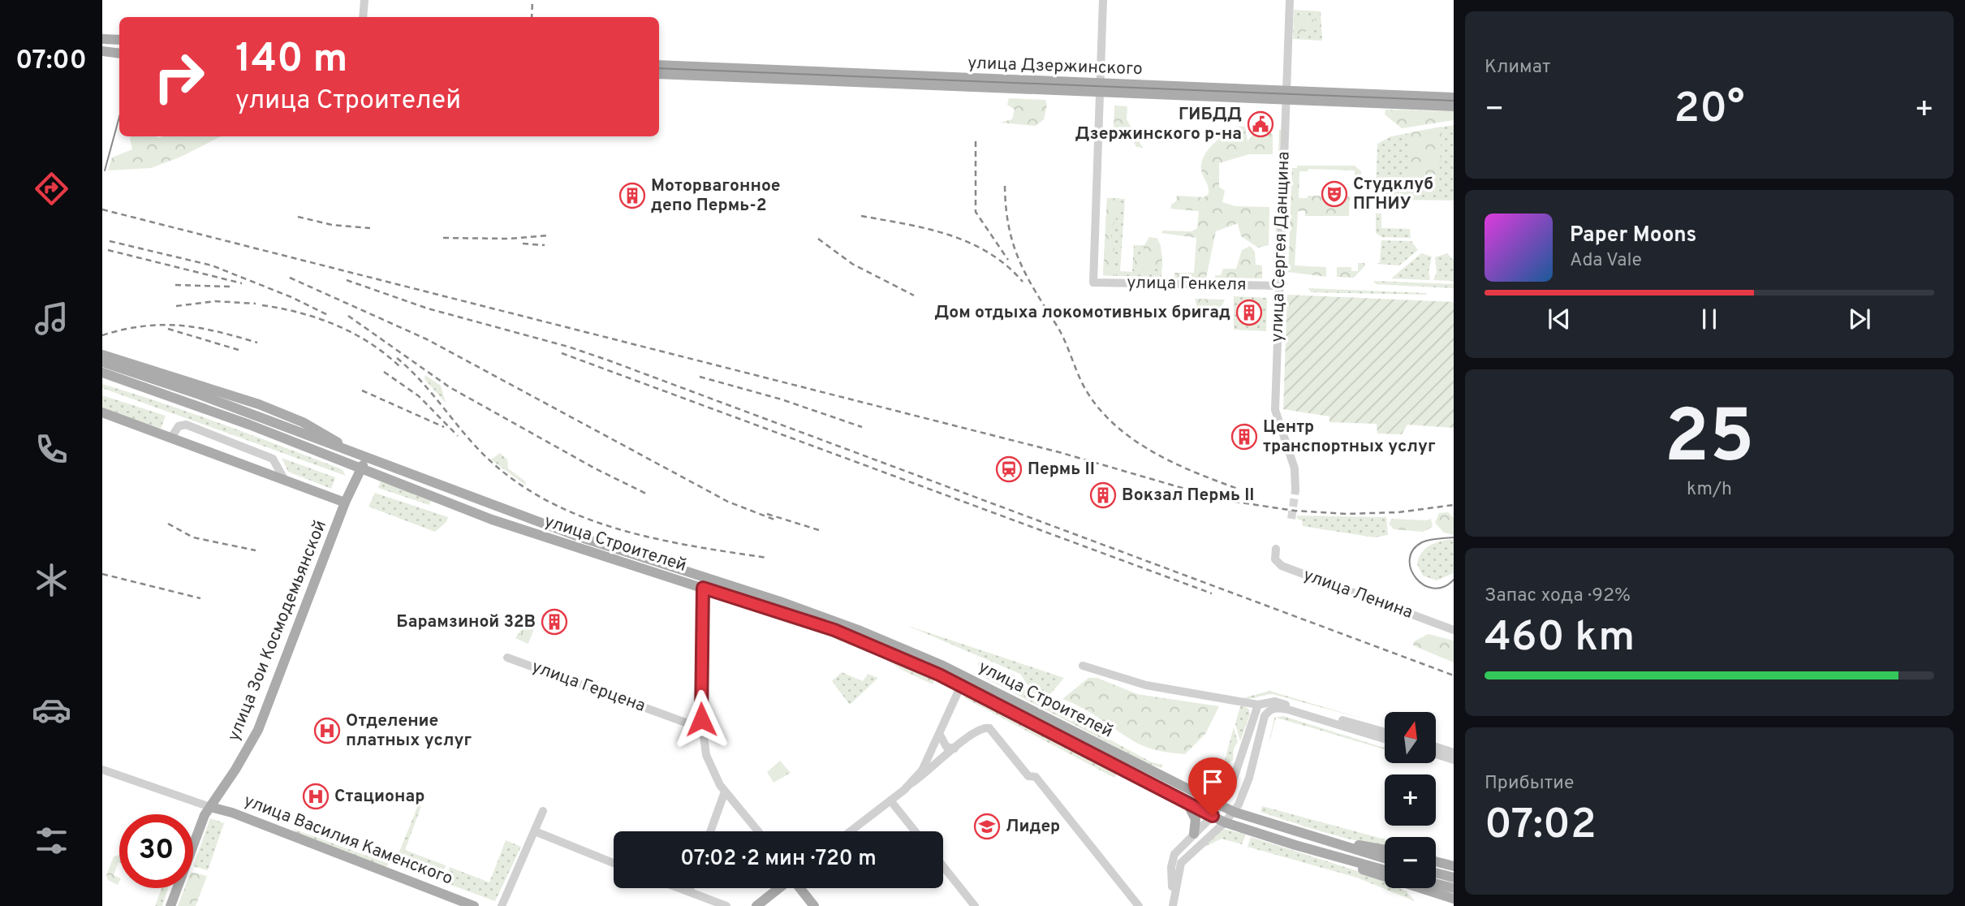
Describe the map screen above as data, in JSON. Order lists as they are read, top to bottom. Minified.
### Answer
{"streets":{"main road":["улица Дзержинского","улица Строителей","улица Зои Космодемьянской","улица Василия Каменского"],"street":["улица Сергея Данщина","улица Генкеля","улица Ленина","улица Герцена"]},"crossings":[["улица Дзержинского","улица Сергея Данщина"],["улица Дзержинского","улица Генкеля"],["улица Сергея Данщина","улица Генкеля"],["улица Строителей","улица Зои Космодемьянской"],["улица Зои Космодемьянской","улица Василия Каменского"]],"places":{"public building":["ГИБДД Дзержинского р-на"],"theatre":["Студклуб ПГНИУ"],"building":["Моторвагонное депо Пермь-2","Дом отдыха локомотивных бригад","Центр транспортных услуг","Вокзал Пермь II","Барамзиной 32В"],"station":["Пермь II"],"hospital":["Отделение платных услуг","Стационар"],"school or university":["Лидер"]},"north":"top","page":{"tabs":"07:00","tile":["Климат",["25","km/h"],["Запас хода · 92%","460 km"],["Прибытие","07:02"]],"turn":["140 m","улица Строителей"],"heat":["−","20°","+"],"song":["Paper Moons","Ada Vale"],"map_buttons":["+","−"],"limit":"30","trip":"07:02 · 2 мин · 720 m"}}
